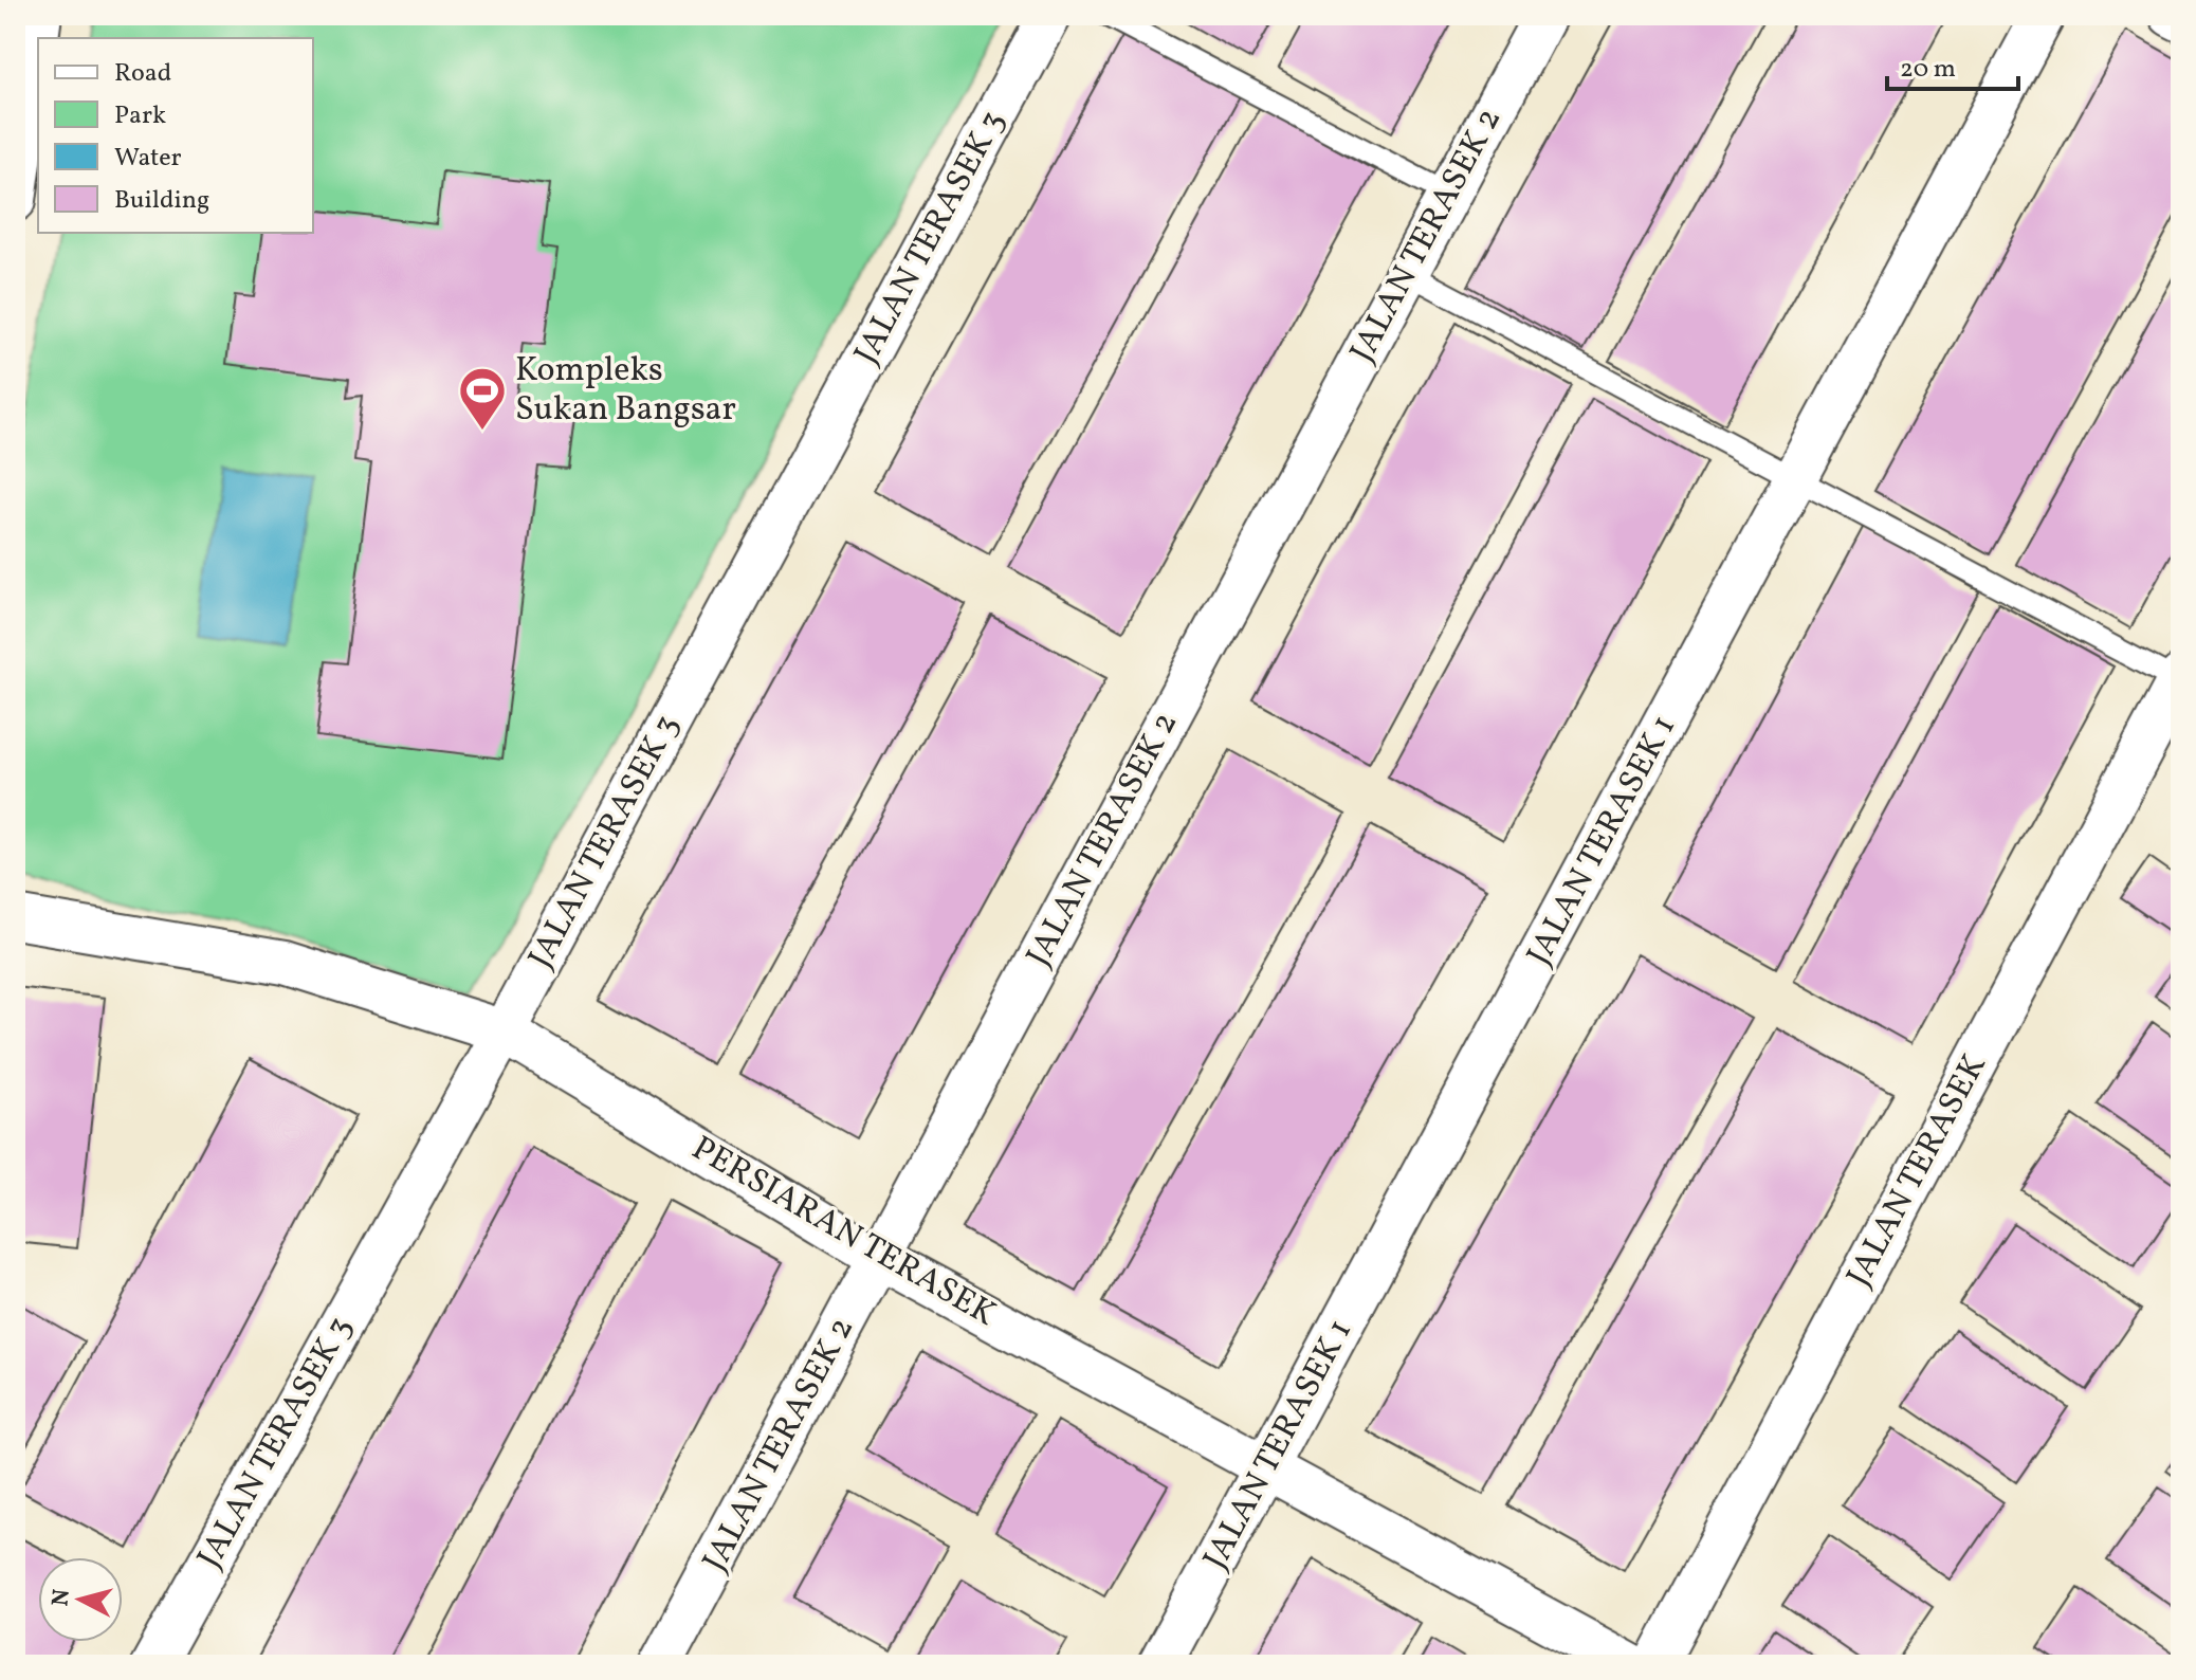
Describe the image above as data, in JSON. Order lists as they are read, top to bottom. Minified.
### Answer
{"streets":{"street":["JALAN TERASEK 2","JALAN TERASEK 3","JALAN TERASEK 1","JALAN TERASEK","PERSIARAN TERASEK"]},"crossings":[["JALAN TERASEK 2","PERSIARAN TERASEK"],["JALAN TERASEK 3","PERSIARAN TERASEK"],["JALAN TERASEK 1","PERSIARAN TERASEK"]],"places":{"sports":["Kompleks Sukan Bangsar"]},"legend":["Road","Park","Water","Building"],"scale_bar":"20 m","north":"left"}
